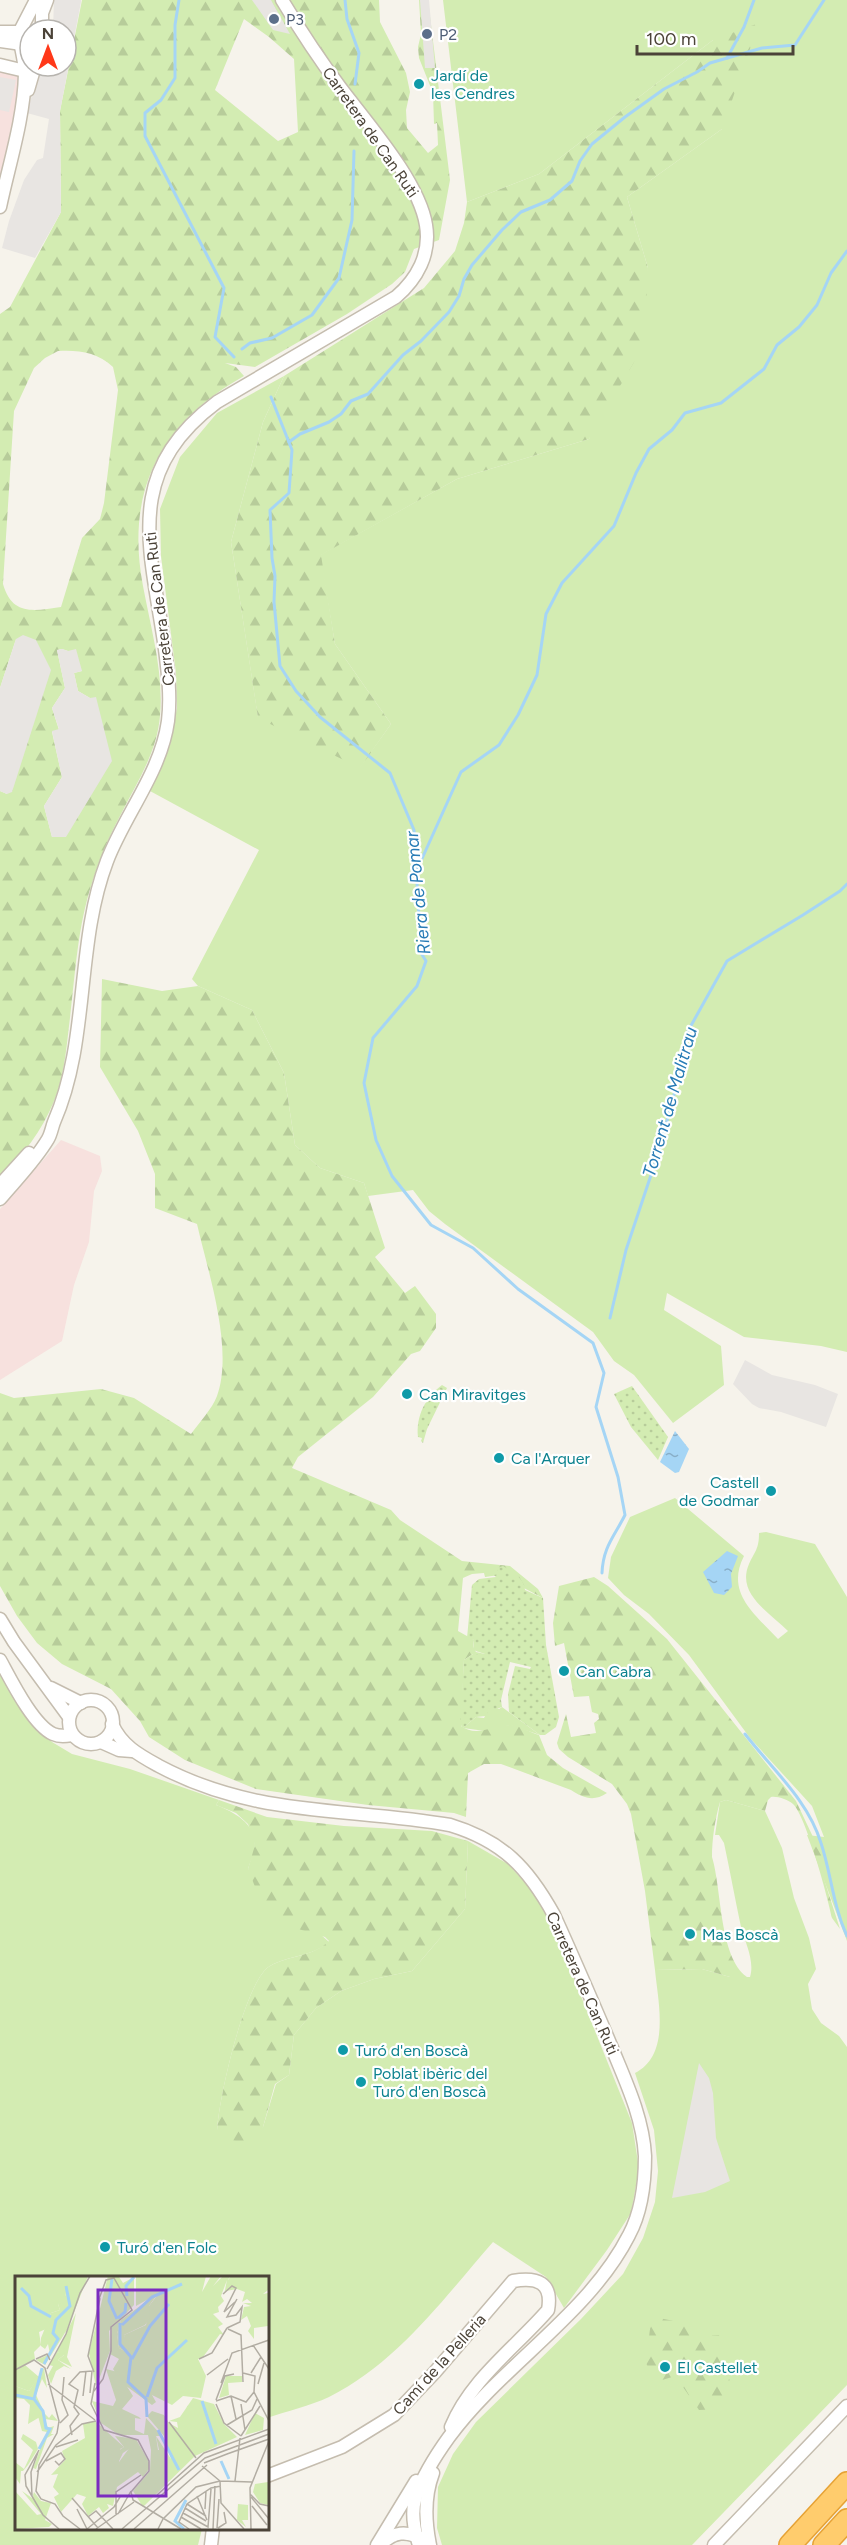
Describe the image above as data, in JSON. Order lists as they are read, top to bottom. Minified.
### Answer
{"streets":{"street":["Carretera de Can Ruti","Camí de la Pelleria"]},"crossings":[["Carretera de Can Ruti","Camí de la Pelleria"]],"water":["Riera de Pomar","Torrent de Malitrau"],"places":["P3","P2","Jardí de les Cendres","Can Miravitges","Ca l'Arquer","Castell de Godmar","Can Cabra","Mas Boscà","Turó d'en Boscà","Poblat ibèric del Turó d'en Boscà","Turó d'en Folc","El Castellet"],"scale_bar":"100 m","north":"top"}
